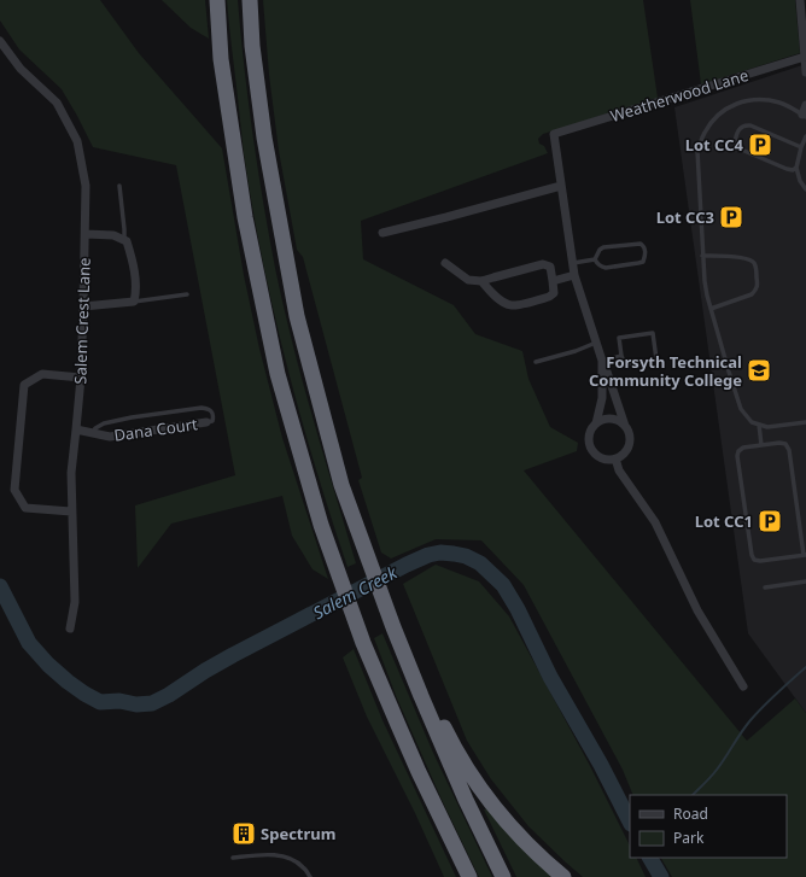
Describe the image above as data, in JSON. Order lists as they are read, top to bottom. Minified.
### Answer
{"streets":{"street":["Weatherwood Lane","Salem Crest Lane","Dana Court"]},"crossings":[["Salem Crest Lane","Dana Court"]],"water":["Salem Creek"],"places":{"parking":["Lot CC4","Lot CC3","Lot CC1"],"school or university":["Forsyth Technical Community College"],"building":["Spectrum"]},"legend":["Road","Park"]}
